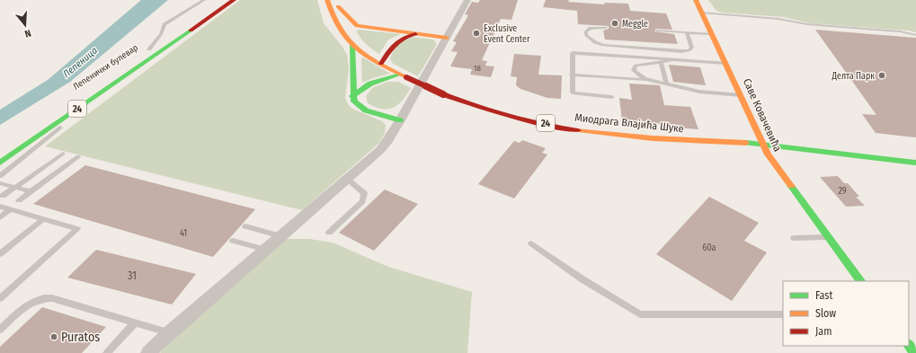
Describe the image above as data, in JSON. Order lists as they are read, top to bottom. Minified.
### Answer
{"streets":{"main road":["Лепенички булевар","24","Саве Ковачевића","Миодрага Влајића Шуке"]},"crossings":[["Саве Ковачевића","Миодрага Влајића Шуке"]],"water":["Лепеница"],"places":["Meggle","Exclusive Event Center","Делта Парк","Puratos"],"house_numbers":["18","29","41","60a","31"],"legend":["Fast","Slow","Jam"],"north":"bottom"}
